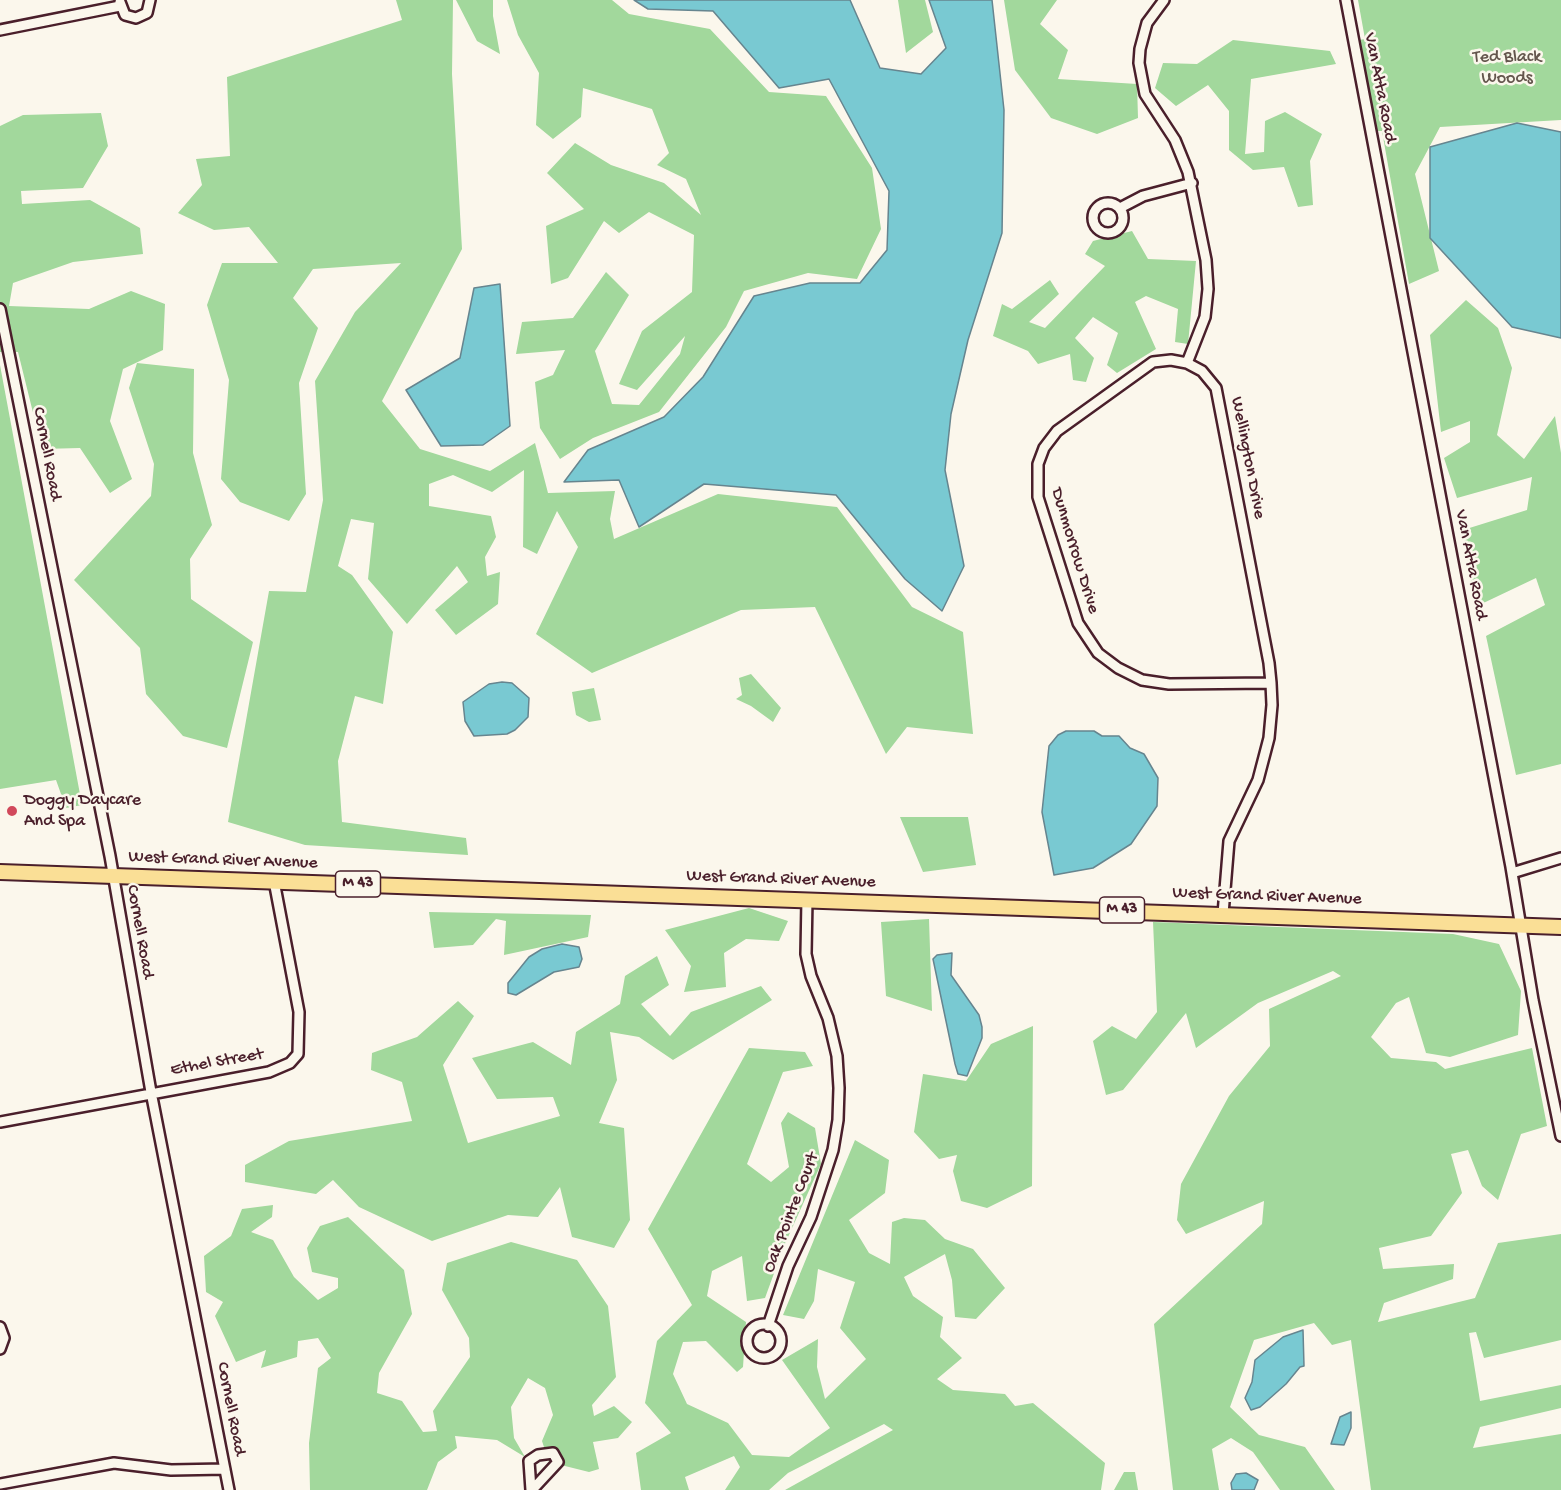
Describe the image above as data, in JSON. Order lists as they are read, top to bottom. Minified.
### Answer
{"streets":{"main road":["West Grand River Avenue","M 43"],"street":["Van Atta Road","Cornell Road","Wellington Drive","Dunmorrow Drive","Ethel Street","Oak Pointe Court"]},"crossings":[["Van Atta Road","West Grand River Avenue"],["Cornell Road","West Grand River Avenue"],["Cornell Road","Ethel Street"],["Wellington Drive","Dunmorrow Drive"],["Wellington Drive","West Grand River Avenue"],["West Grand River Avenue","Ethel Street"],["West Grand River Avenue","Oak Pointe Court"]],"parks":["Ted Black Woods"],"places":["Doggy Daycare And Spa"]}
